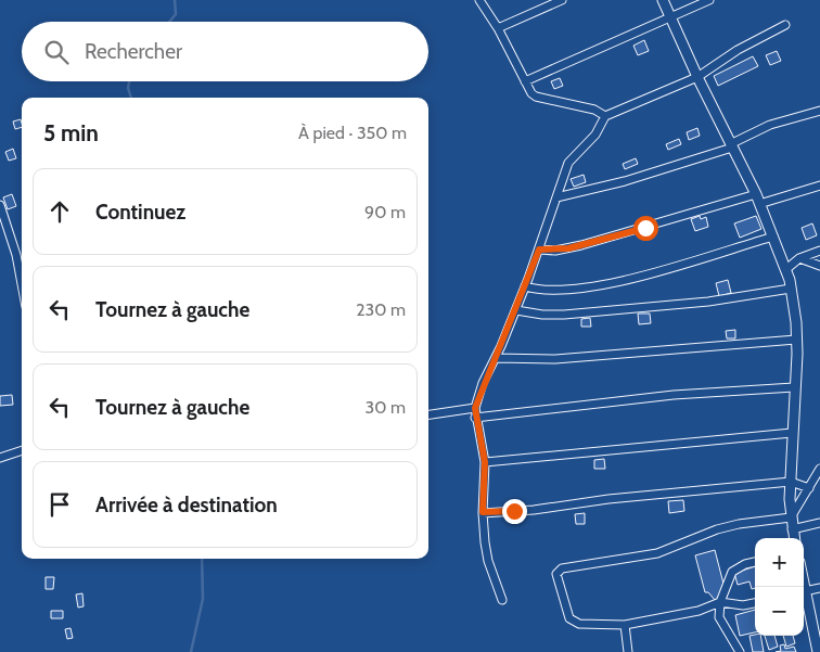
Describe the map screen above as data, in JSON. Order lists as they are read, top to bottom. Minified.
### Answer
{"page":{"search":"Rechercher","heading":["5 min","À pied · 350 m"],"list":[["Continuez","90 m"],["Tournez à gauche","230 m"],["Tournez à gauche","30 m"],"Arrivée à destination"],"map_buttons":["+","−"]}}
